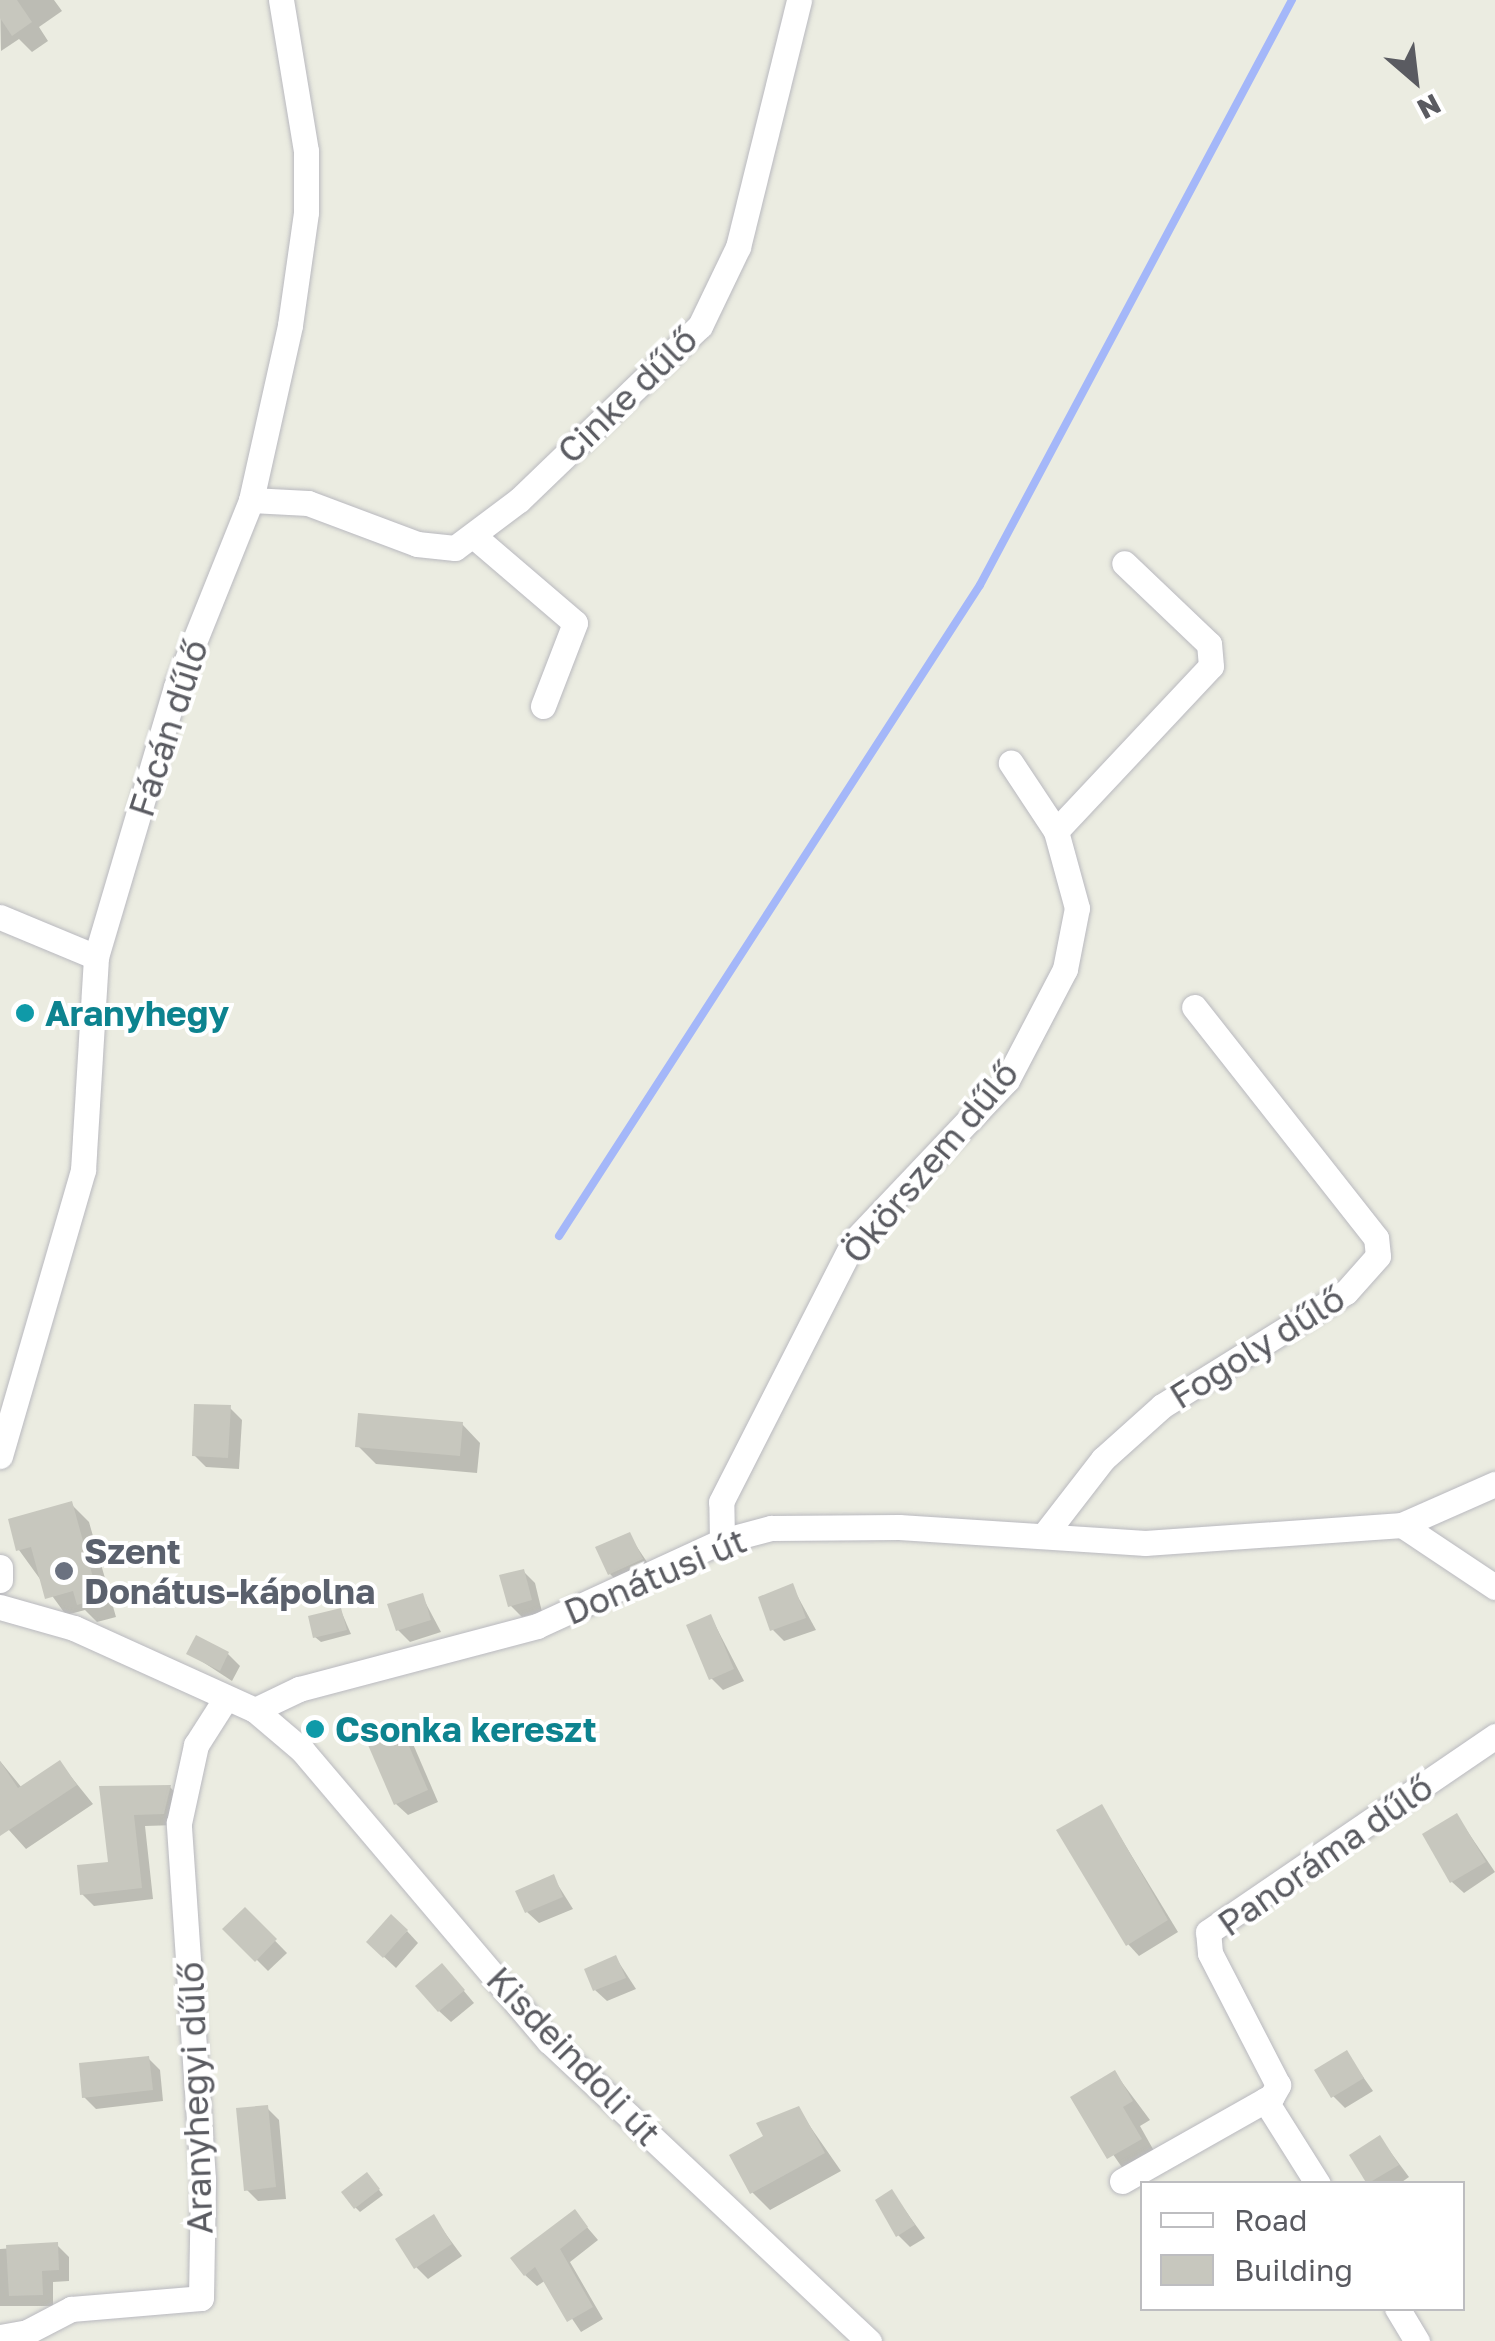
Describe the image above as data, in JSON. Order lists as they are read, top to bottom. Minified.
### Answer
{"streets":{"street":["Cinke dűlő","Fácán dűlő","Ökörszem dűlő","Fogoly dűlő","Donátusi út","Panoráma dűlő","Kisdeindoli út","Aranyhegyi dűlő"]},"crossings":[["Ökörszem dűlő","Donátusi út"],["Fogoly dűlő","Donátusi út"],["Donátusi út","Kisdeindoli út"]],"places":["Aranyhegy","Szent Donátus-kápolna","Csonka kereszt"],"legend":["Road","Building"],"north":"bottom right"}
